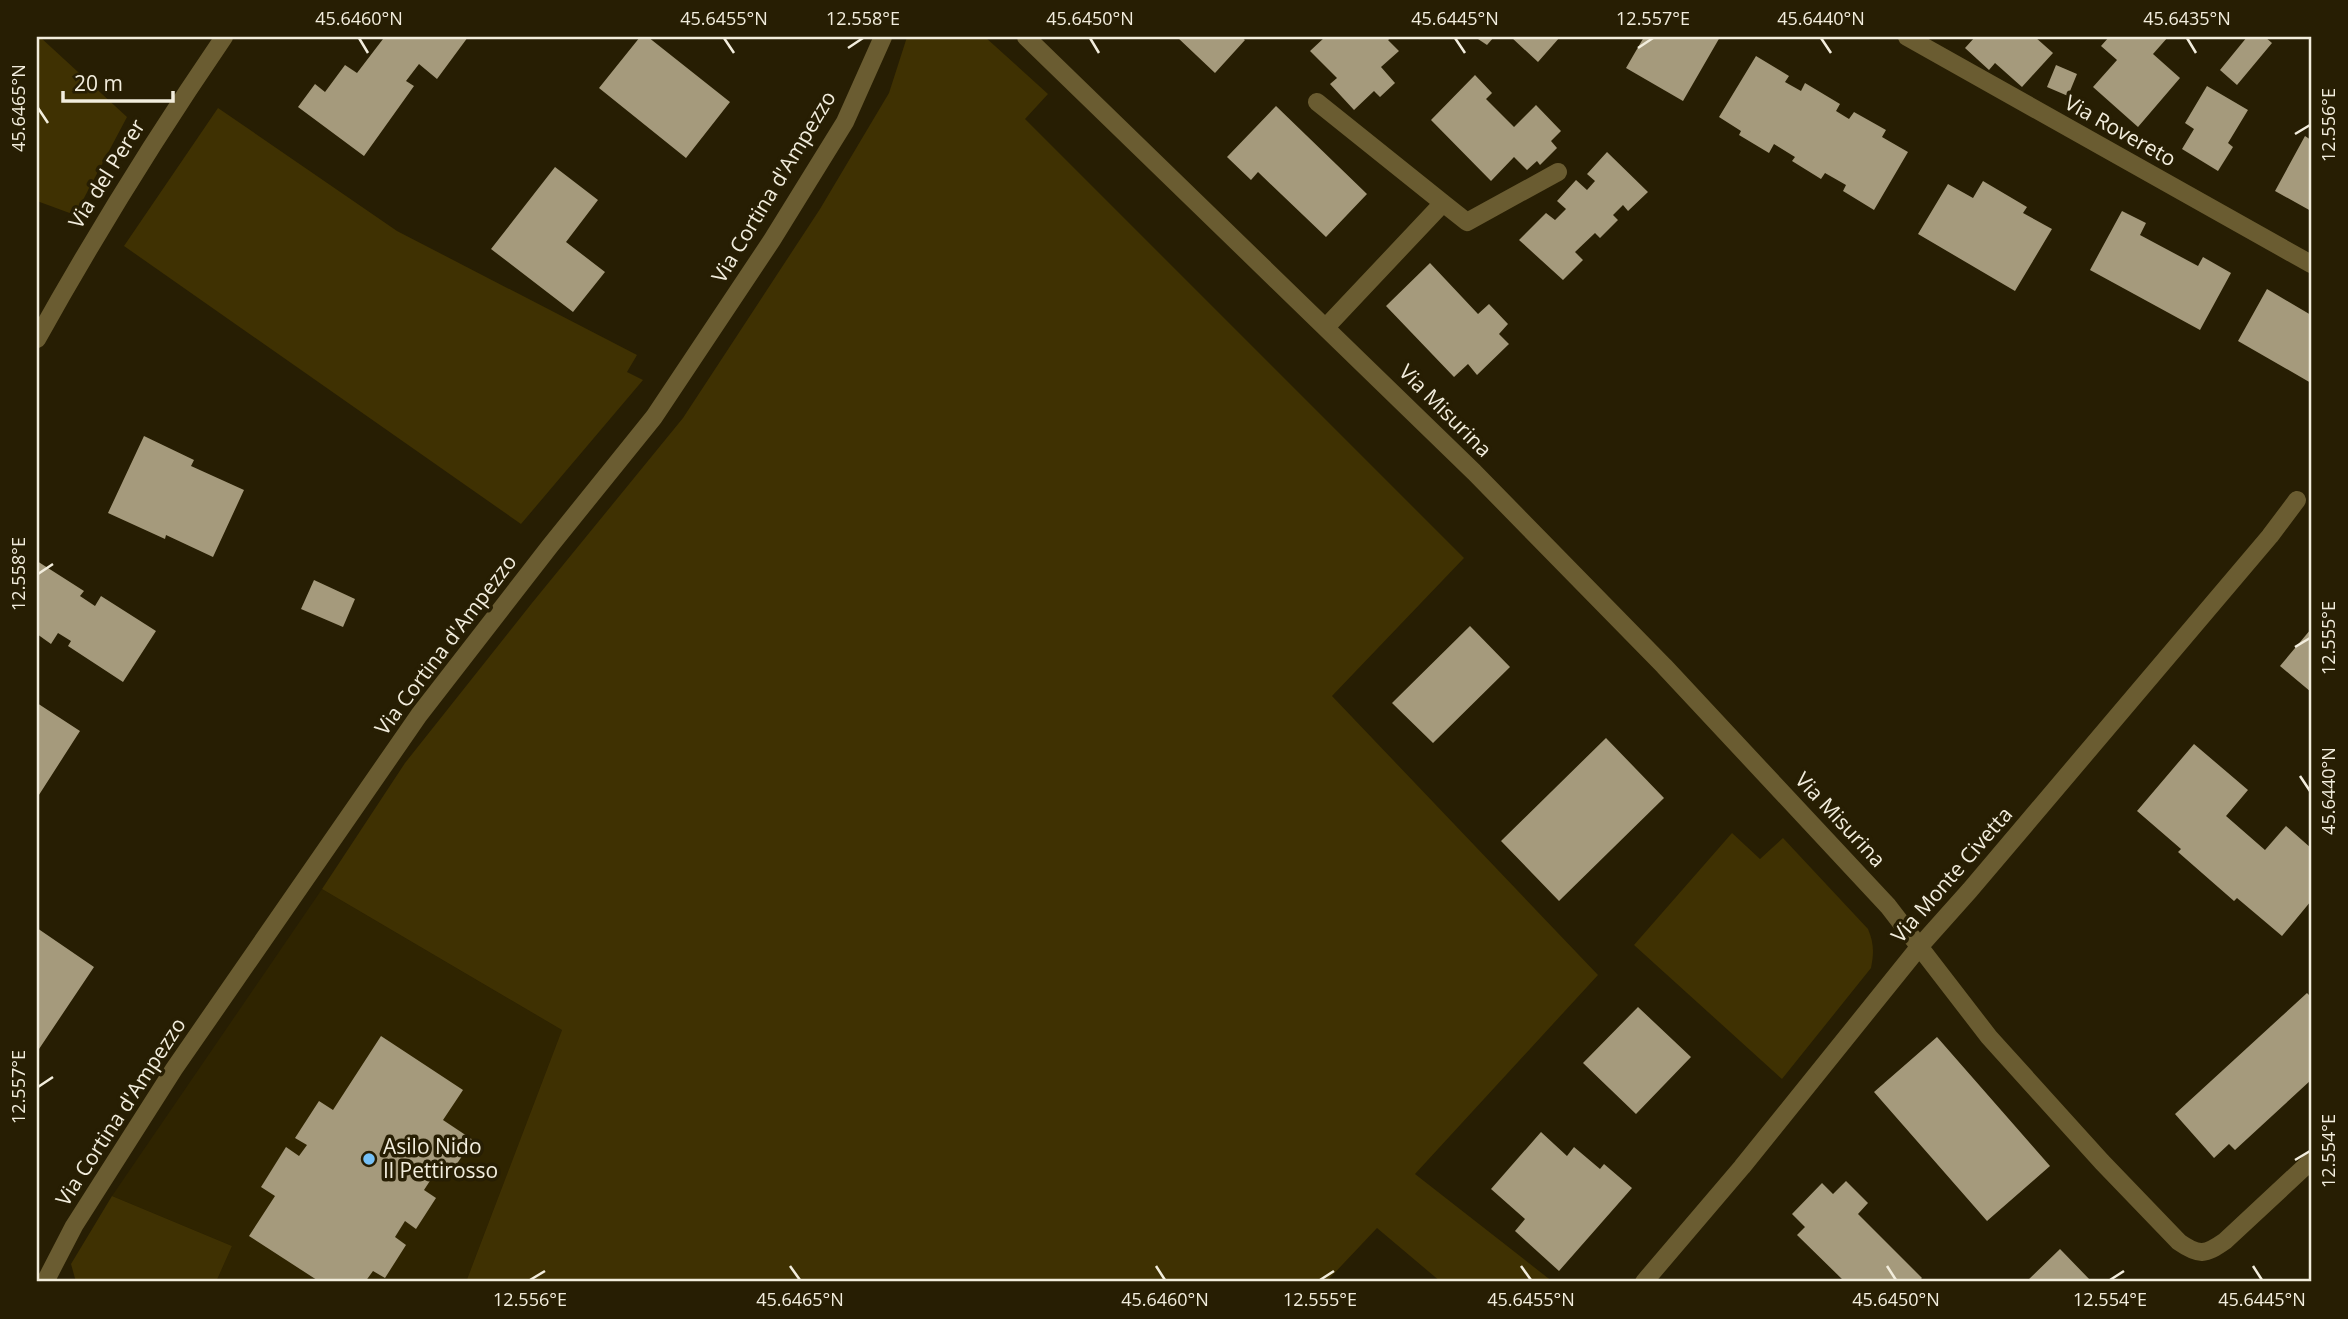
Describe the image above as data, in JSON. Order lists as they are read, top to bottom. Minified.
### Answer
{"streets":{"street":["Via Rovereto","Via del Perer","Via Cortina d'Ampezzo","Via Misurina","Via Monte Civetta"]},"crossings":[["Via Misurina","Via Monte Civetta"]],"places":["Asilo Nido Il Pettirosso"],"scale_bar":"20 m","coordinates":["45.6460°N","45.6455°N","12.558°E","45.6450°N","45.6445°N","12.557°E","45.6440°N","45.6435°N","45.6465°N","12.556°E","12.555°E","12.554°E"]}
